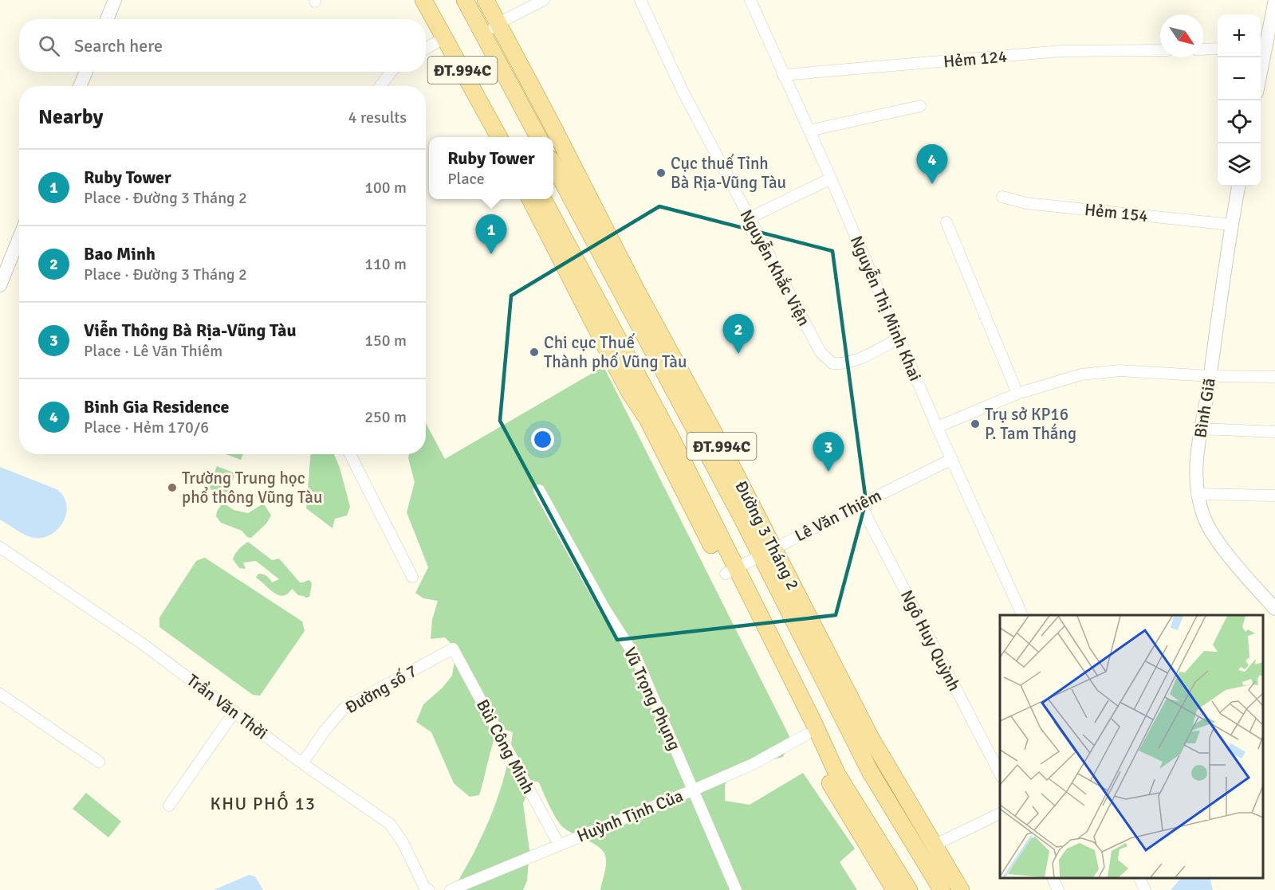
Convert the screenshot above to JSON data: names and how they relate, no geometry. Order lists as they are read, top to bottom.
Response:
{
  "streets": {
    "main road": ["ĐT.994C", "Đường 3 Tháng 2"],
    "street": [
      "Hẻm 124",
      "Hẻm 154",
      "Nguyễn Khắc Viện",
      "Nguyễn Thị Minh Khai",
      "Bình Giã",
      "Lê Văn Thiêm",
      "Ngô Huy Quỳnh",
      "Đường số 7",
      "Vũ Trọng Phụng",
      "Trần Văn Thời",
      "Bùi Công Minh",
      "Huỳnh Tịnh Của"
    ]
  },
  "crossings": [
    ["Hẻm 124", "Nguyễn Thị Minh Khai"],
    ["ĐT.994C", "Lê Văn Thiêm"],
    ["ĐT.994C", "Huỳnh Tịnh Của"],
    ["Hẻm 154", "Bình Giã"],
    ["Nguyễn Khắc Viện", "Nguyễn Thị Minh Khai"],
    ["Nguyễn Thị Minh Khai", "Lê Văn Thiêm"],
    ["Lê Văn Thiêm", "Đường 3 Tháng 2"],
    ["Lê Văn Thiêm", "Ngô Huy Quỳnh"],
    ["Đường số 7", "Trần Văn Thời"],
    ["Đường số 7", "Bùi Công Minh"],
    ["Vũ Trọng Phụng", "Huỳnh Tịnh Của"],
    ["Bùi Công Minh", "Huỳnh Tịnh Của"]
  ],
  "districts": ["KHU PHỐ 13"],
  "places": [
    "Cục thuế Tỉnh Bà Rịa-Vũng Tàu",
    "Chi cục Thuế Thành phố Vũng Tàu",
    "Trụ sở KP16 P. Tam Thắng",
    "Trường Trung học phổ thông Vũng Tàu"
  ],
  "north": "bottom right",
  "page": {
    "map_buttons": ["+", "−"],
    "search": "Search here",
    "heading": ["Nearby", "4 results"],
    "popup": ["Ruby Tower", "Place"],
    "pins": [
      "4",
      "1",
      "2",
      "3"
    ],
    "list": [
      {
        "mark": "1",
        "name": "Ruby Tower",
        "note": "Place · Đường 3 Tháng 2",
        "value": "100 m"
      },
      {
        "mark": "2",
        "name": "Bao Minh",
        "note": "Place · Đường 3 Tháng 2",
        "value": "110 m"
      },
      {
        "mark": "3",
        "name": "Viễn Thông Bà Rịa-Vũng Tàu",
        "note": "Place · Lê Văn Thiêm",
        "value": "150 m"
      },
      {
        "mark": "4",
        "name": "Binh Gia Residence",
        "note": "Place · Hẻm 170/6",
        "value": "250 m"
      }
    ]
  }
}
